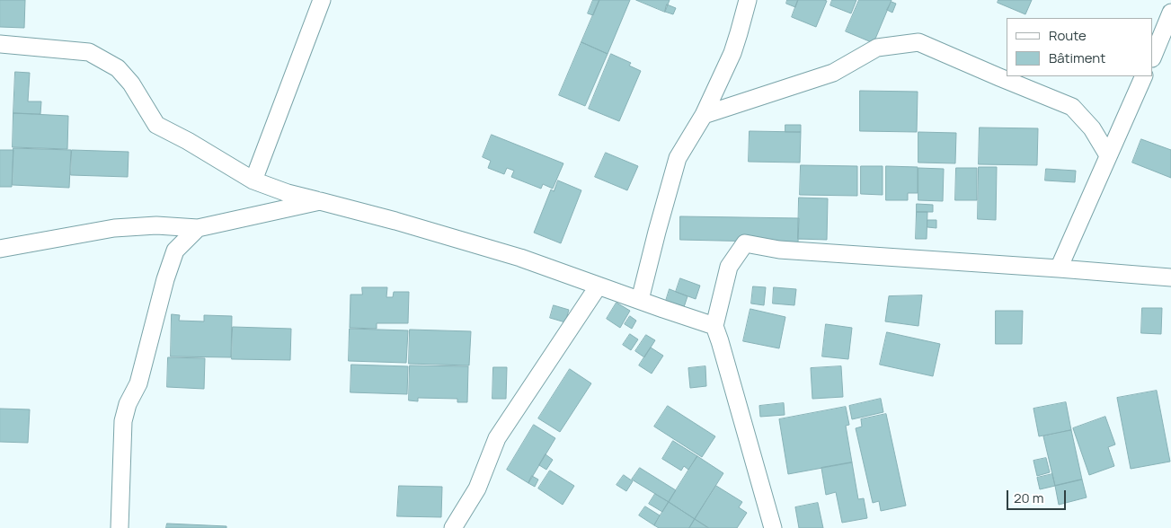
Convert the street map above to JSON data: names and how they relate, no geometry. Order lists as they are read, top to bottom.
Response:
{
  "legend": ["Route", "Bâtiment"],
  "scale_bar": "20 m"
}
